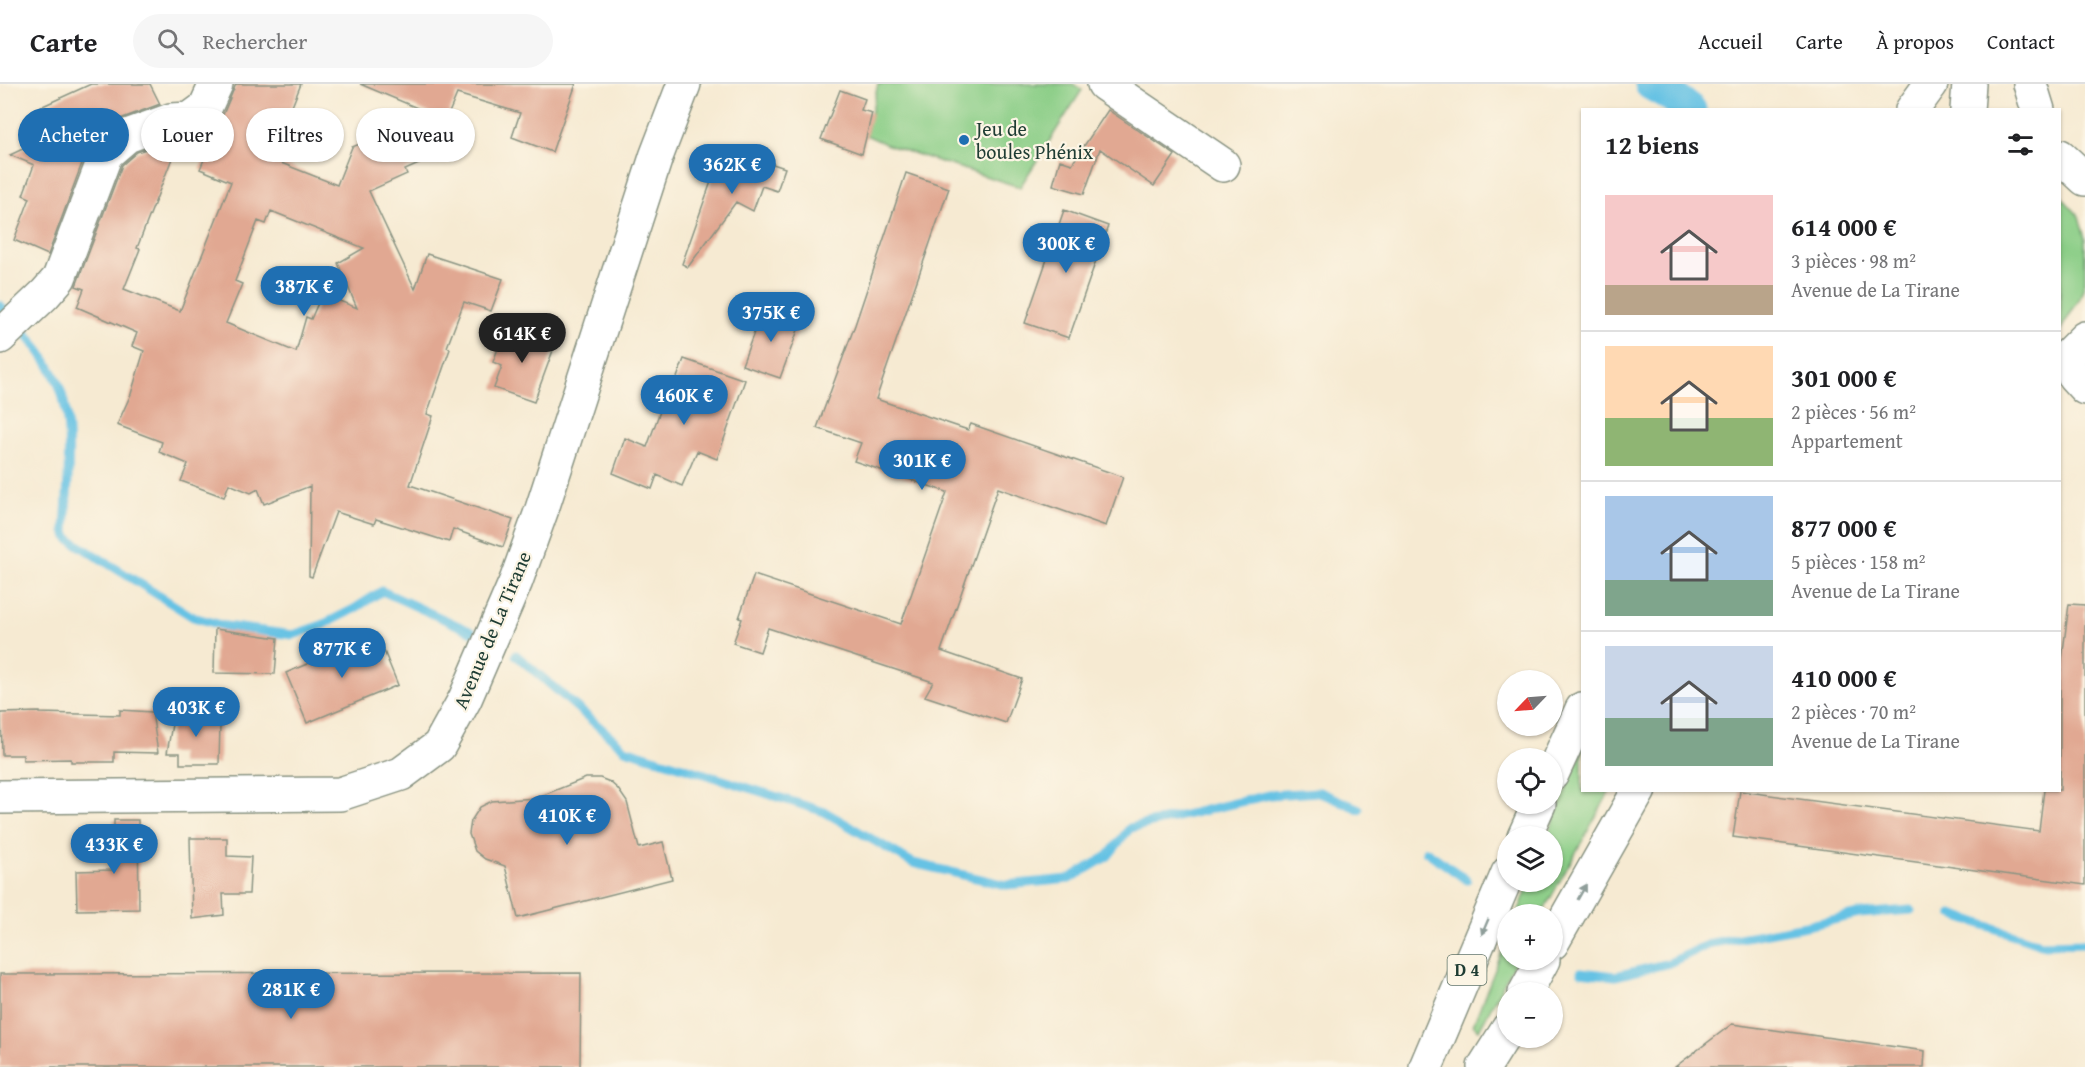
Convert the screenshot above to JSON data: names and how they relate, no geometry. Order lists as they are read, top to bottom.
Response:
{
  "streets": {
    "street": ["Avenue de La Tirane", "D 4"]
  },
  "places": ["Jeu de boules Phénix"],
  "north": "bottom left",
  "page": {
    "header": "Carte",
    "search": "Rechercher",
    "nav": [
      "Accueil",
      "Carte",
      "À propos",
      "Contact"
    ],
    "chip": [
      "Acheter",
      "Louer",
      "Filtres",
      "Nouveau"
    ],
    "heading": "12 biens",
    "price": [
      "362K €",
      "300K €",
      "387K €",
      "375K €",
      "614K €",
      "460K €",
      "301K €",
      "877K €",
      "403K €",
      "410K €",
      "433K €",
      "281K €"
    ],
    "list": [
      {
        "name": "614 000 €",
        "note": "3 pièces · 98 m² · Avenue de La Tirane"
      },
      {
        "name": "301 000 €",
        "note": "2 pièces · 56 m² · Appartement"
      },
      {
        "name": "877 000 €",
        "note": "5 pièces · 158 m² · Avenue de La Tirane"
      },
      {
        "name": "410 000 €",
        "note": "2 pièces · 70 m² · Avenue de La Tirane"
      }
    ],
    "map_buttons": ["+", "−"]
  }
}
